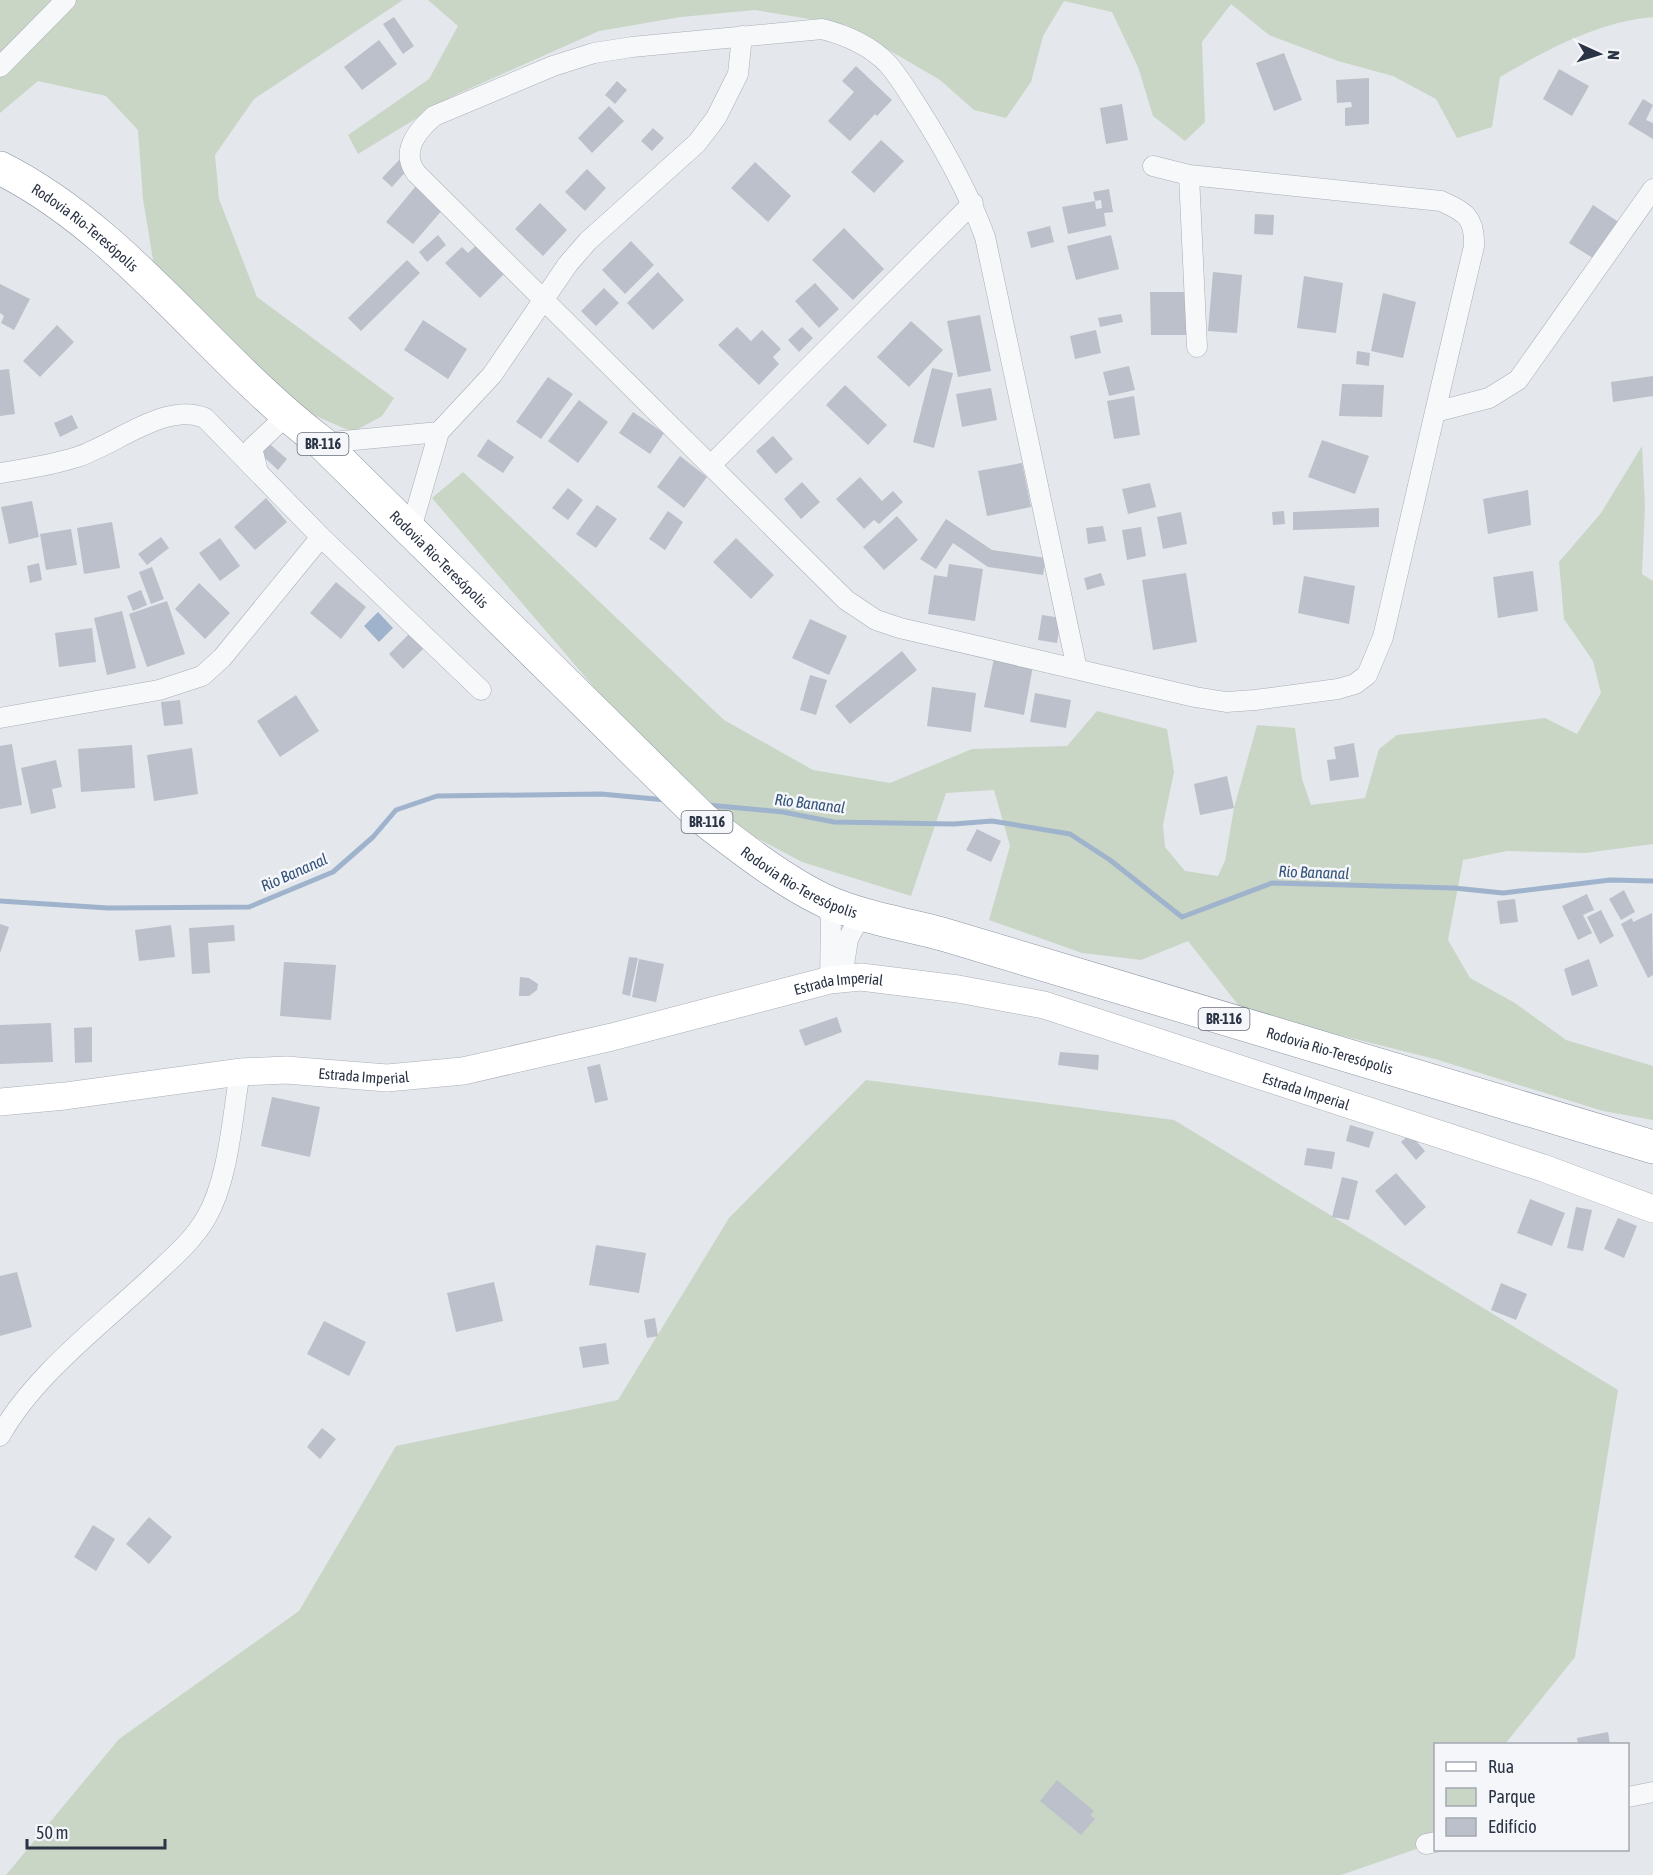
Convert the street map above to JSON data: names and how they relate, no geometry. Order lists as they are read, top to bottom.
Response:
{
  "streets": {
    "highway": ["Rodovia Rio-Teresópolis", "BR-116"],
    "street": ["Estrada Imperial"]
  },
  "water": ["Rio Bananal"],
  "legend": ["Rua", "Parque", "Edifício"],
  "scale_bar": "50 m",
  "north": "right"
}
